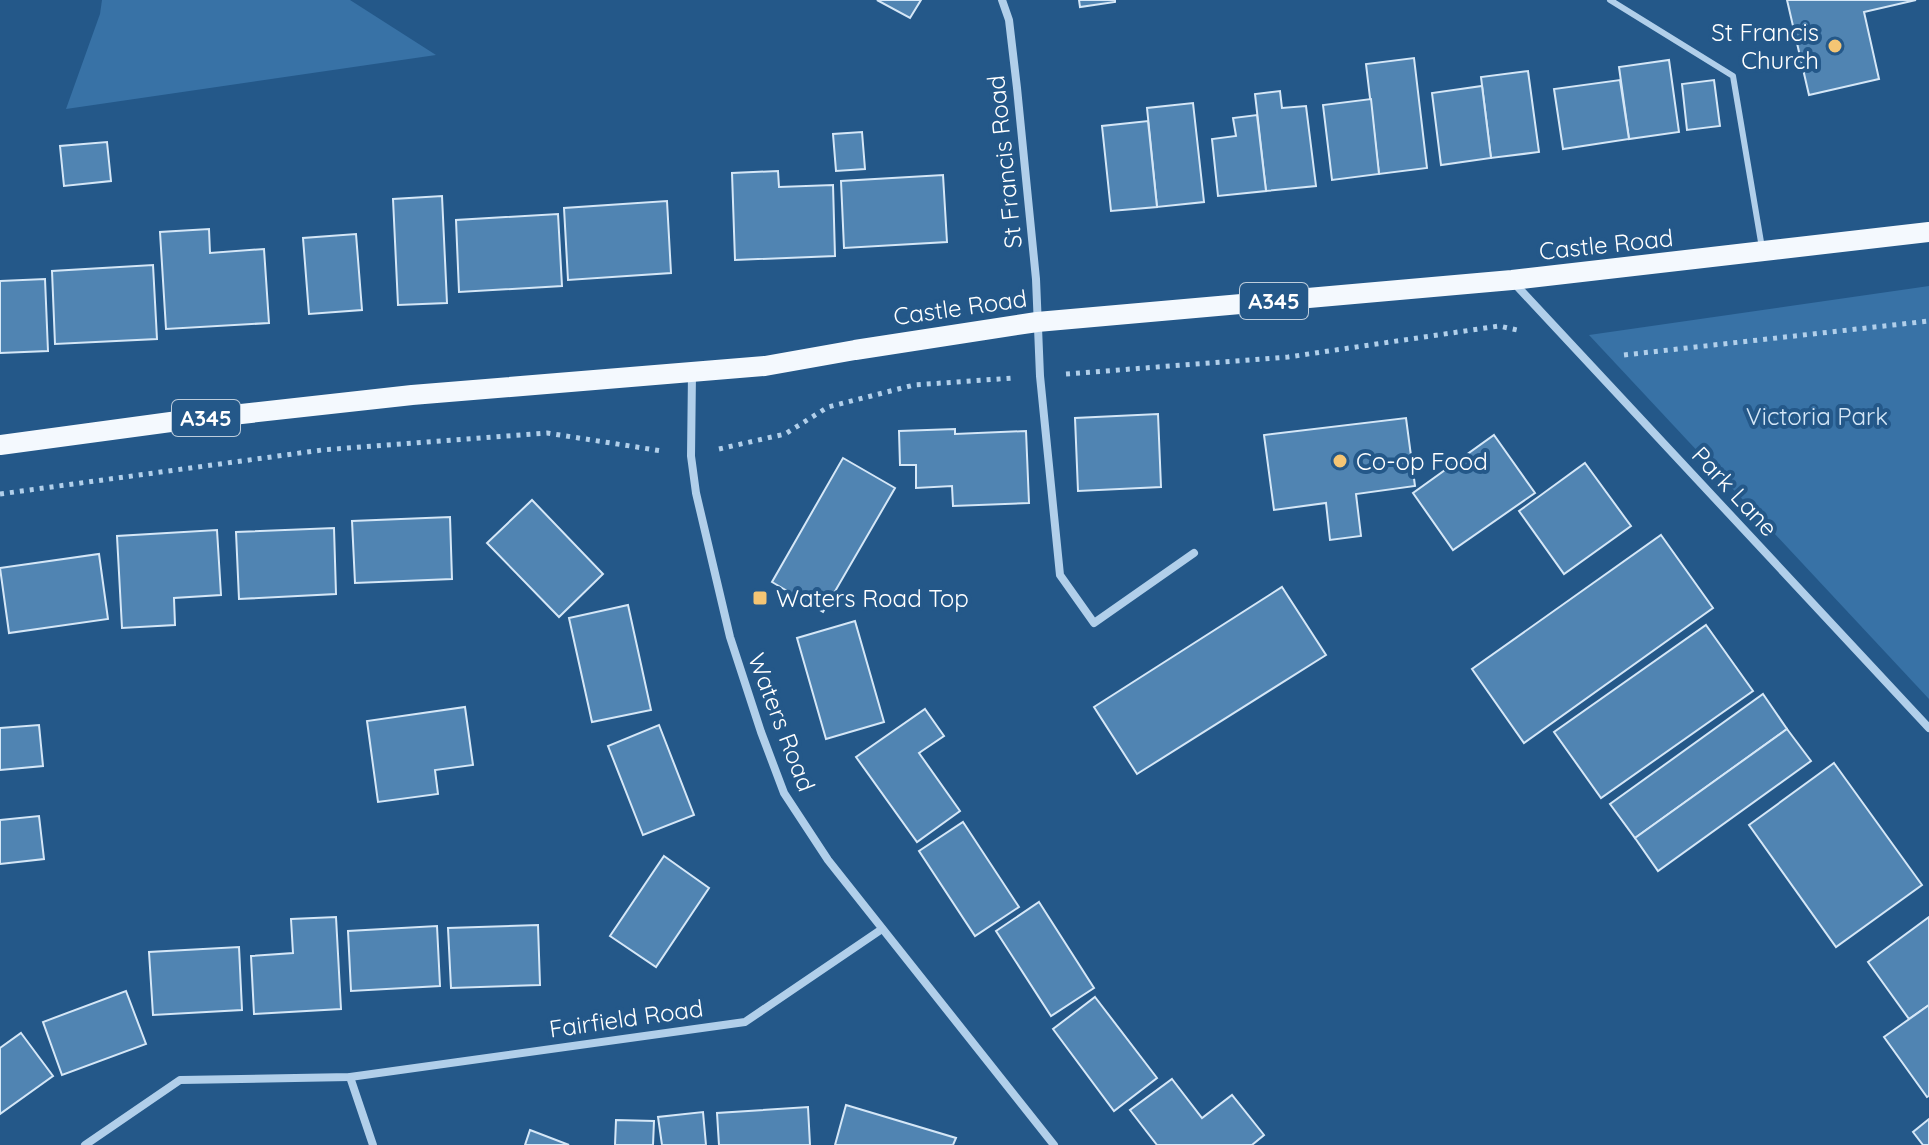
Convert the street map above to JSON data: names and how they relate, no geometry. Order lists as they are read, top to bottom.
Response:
{
  "streets": {
    "main road": ["Castle Road", "A345"],
    "street": [
      "St Francis Road",
      "Park Lane",
      "Waters Road",
      "Fairfield Road"
    ]
  },
  "crossings": [
    ["St Francis Road", "Castle Road"],
    ["Castle Road", "Park Lane"],
    ["Castle Road", "Waters Road"],
    ["Waters Road", "Fairfield Road"]
  ],
  "parks": ["Victoria Park"],
  "places": {
    "other": ["St Francis Church", "Co-op Food"],
    "transit": ["Waters Road Top"]
  }
}
